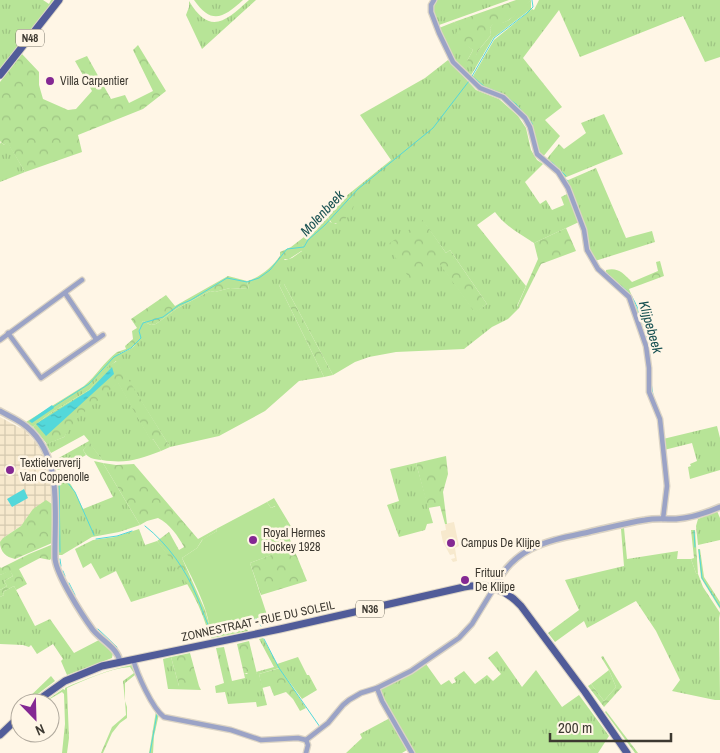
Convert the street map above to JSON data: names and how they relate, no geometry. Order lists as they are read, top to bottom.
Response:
{
  "streets": {
    "main road": ["N48", "N36", "ZONNESTRAAT - RUE DU SOLEIL"]
  },
  "crossings": [
    ["N36", "ZONNESTRAAT - RUE DU SOLEIL"]
  ],
  "water": ["Molenbeek", "Klijpebeek"],
  "places": [
    "Villa Carpentier",
    "Textielververij Van Coppenolle",
    "Royal Hermes Hockey 1928",
    "Campus De Klijpe",
    "Frituur De Klijpe"
  ],
  "scale_bar": "200 m",
  "north": "bottom right"
}
